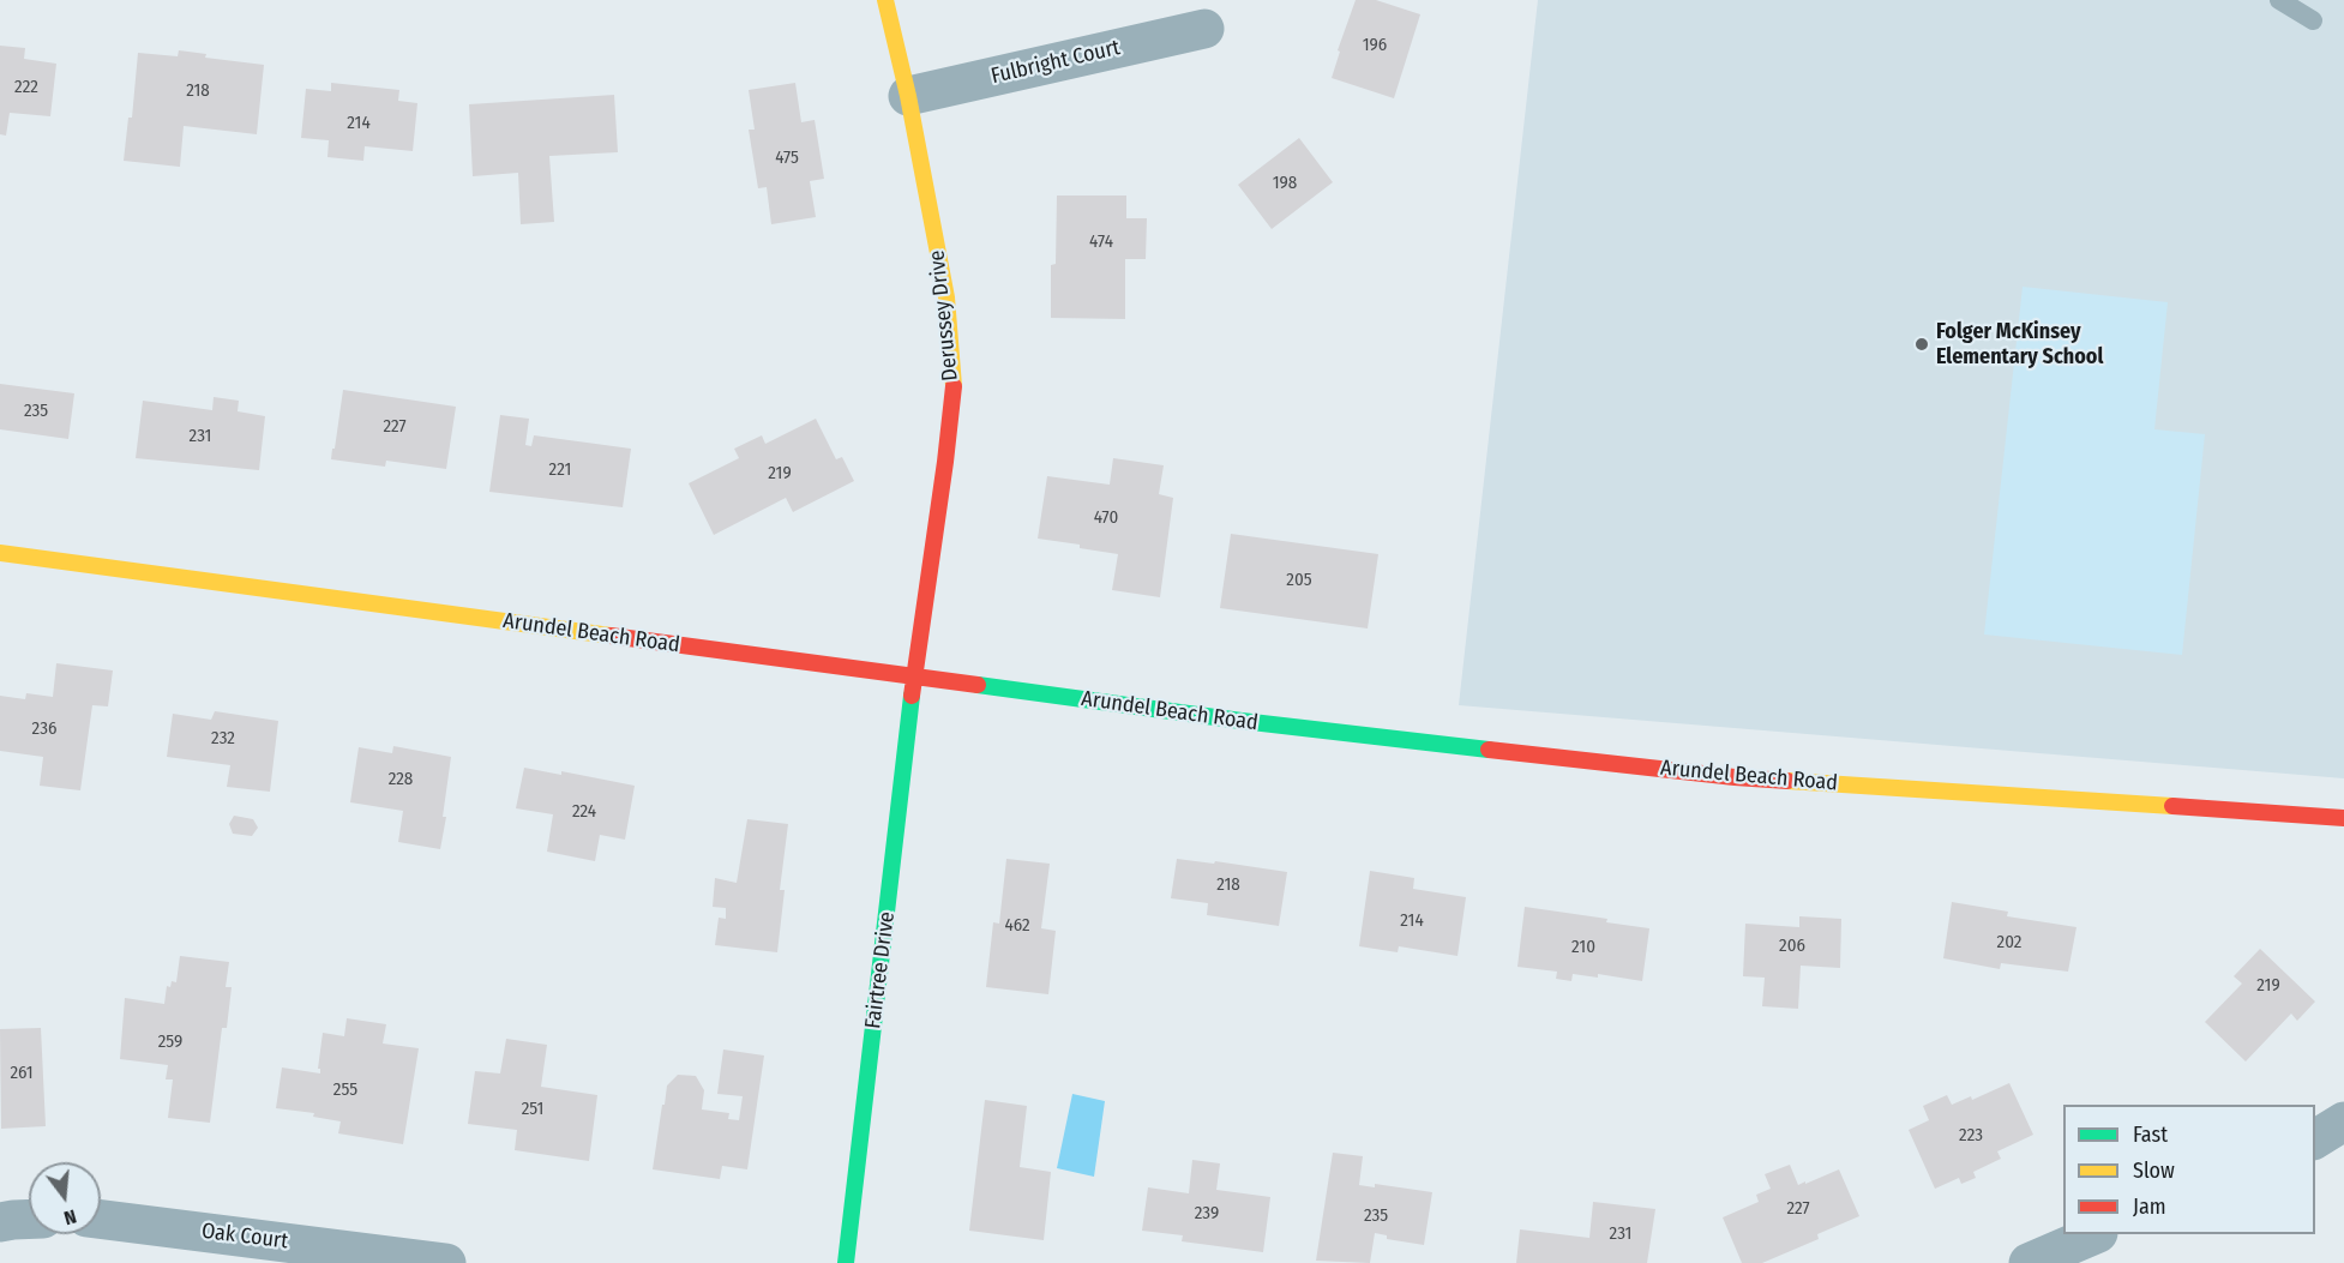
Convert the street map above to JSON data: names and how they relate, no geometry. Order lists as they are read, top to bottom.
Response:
{
  "streets": {
    "street": [
      "Fulbright Court",
      "Derussey Drive",
      "Arundel Beach Road",
      "Fairtree Drive",
      "Oak Court"
    ]
  },
  "crossings": [
    ["Fulbright Court", "Derussey Drive"],
    ["Derussey Drive", "Arundel Beach Road"],
    ["Derussey Drive", "Fairtree Drive"],
    ["Arundel Beach Road", "Fairtree Drive"]
  ],
  "places": ["Folger McKinsey Elementary School"],
  "house_numbers": [
    "196",
    "222",
    "218",
    "214",
    "475",
    "198",
    "474",
    "235",
    "227",
    "231",
    "221",
    "219",
    "470",
    "205",
    "236",
    "232",
    "228",
    "224",
    "218",
    "214",
    "462",
    "202",
    "206",
    "210",
    "219",
    "259",
    "261",
    "255",
    "251",
    "223",
    "227",
    "239",
    "235",
    "231"
  ],
  "legend": ["Fast", "Slow", "Jam"],
  "north": "bottom"
}
